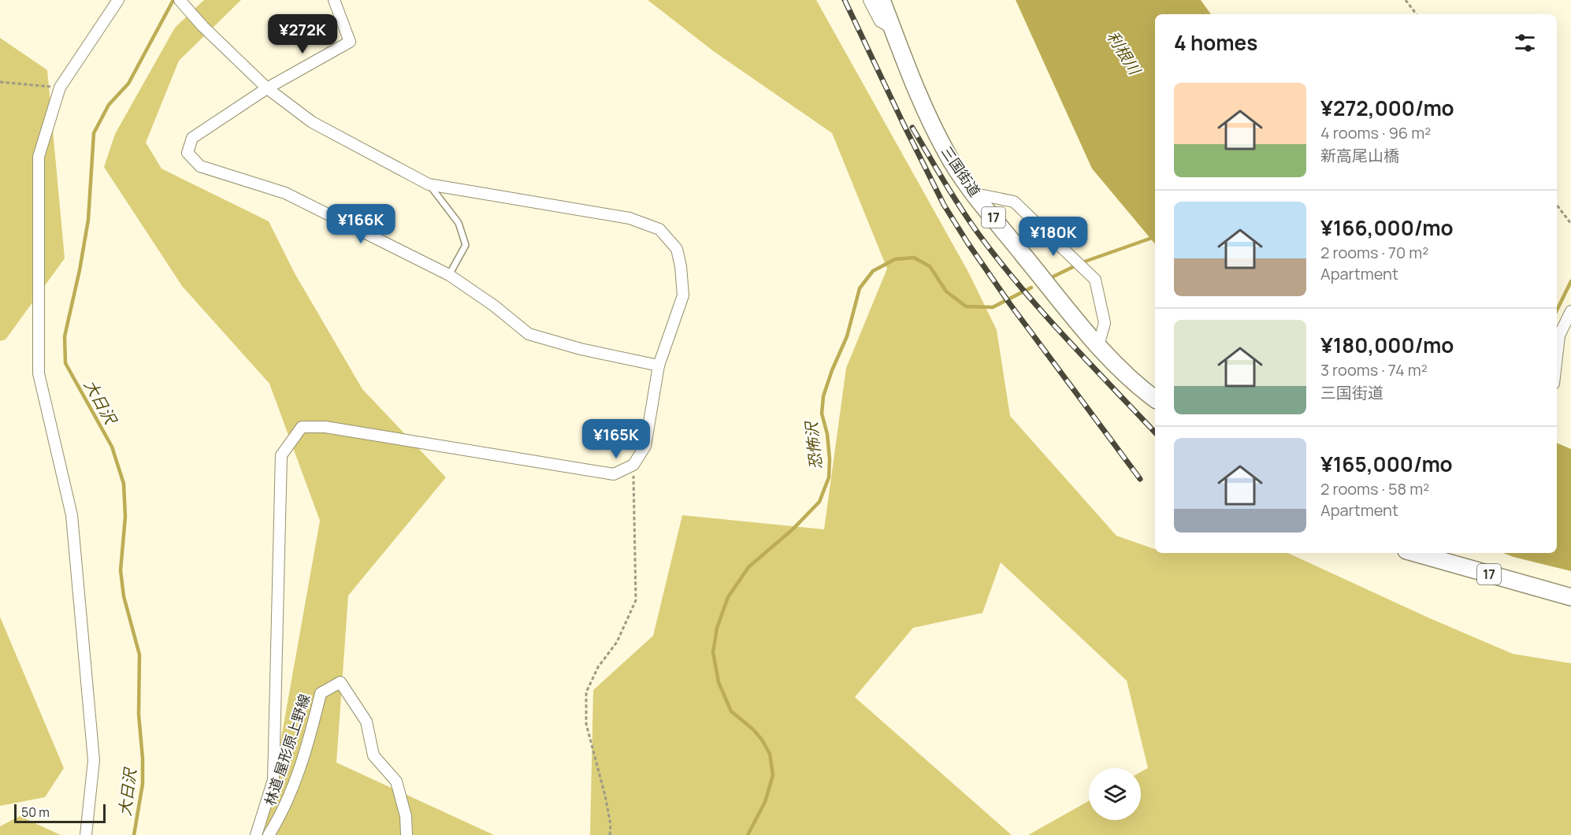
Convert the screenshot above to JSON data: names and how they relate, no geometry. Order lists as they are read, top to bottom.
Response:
{
  "streets": {
    "highway": ["三国街道", "17"],
    "street": ["林道 屋形原上野線"]
  },
  "water": ["利根川", "大日沢", "恐怖沢"],
  "scale_bar": "50 m",
  "page": {
    "price": [
      "¥272K",
      "¥166K",
      "¥180K",
      "¥165K"
    ],
    "heading": "4 homes",
    "list": [
      {
        "name": "¥272,000/mo",
        "note": "4 rooms · 96 m² · 新高尾山橋"
      },
      {
        "name": "¥166,000/mo",
        "note": "2 rooms · 70 m² · Apartment"
      },
      {
        "name": "¥180,000/mo",
        "note": "3 rooms · 74 m² · 三国街道"
      },
      {
        "name": "¥165,000/mo",
        "note": "2 rooms · 58 m² · Apartment"
      }
    ],
    "scale": "50 m"
  }
}
